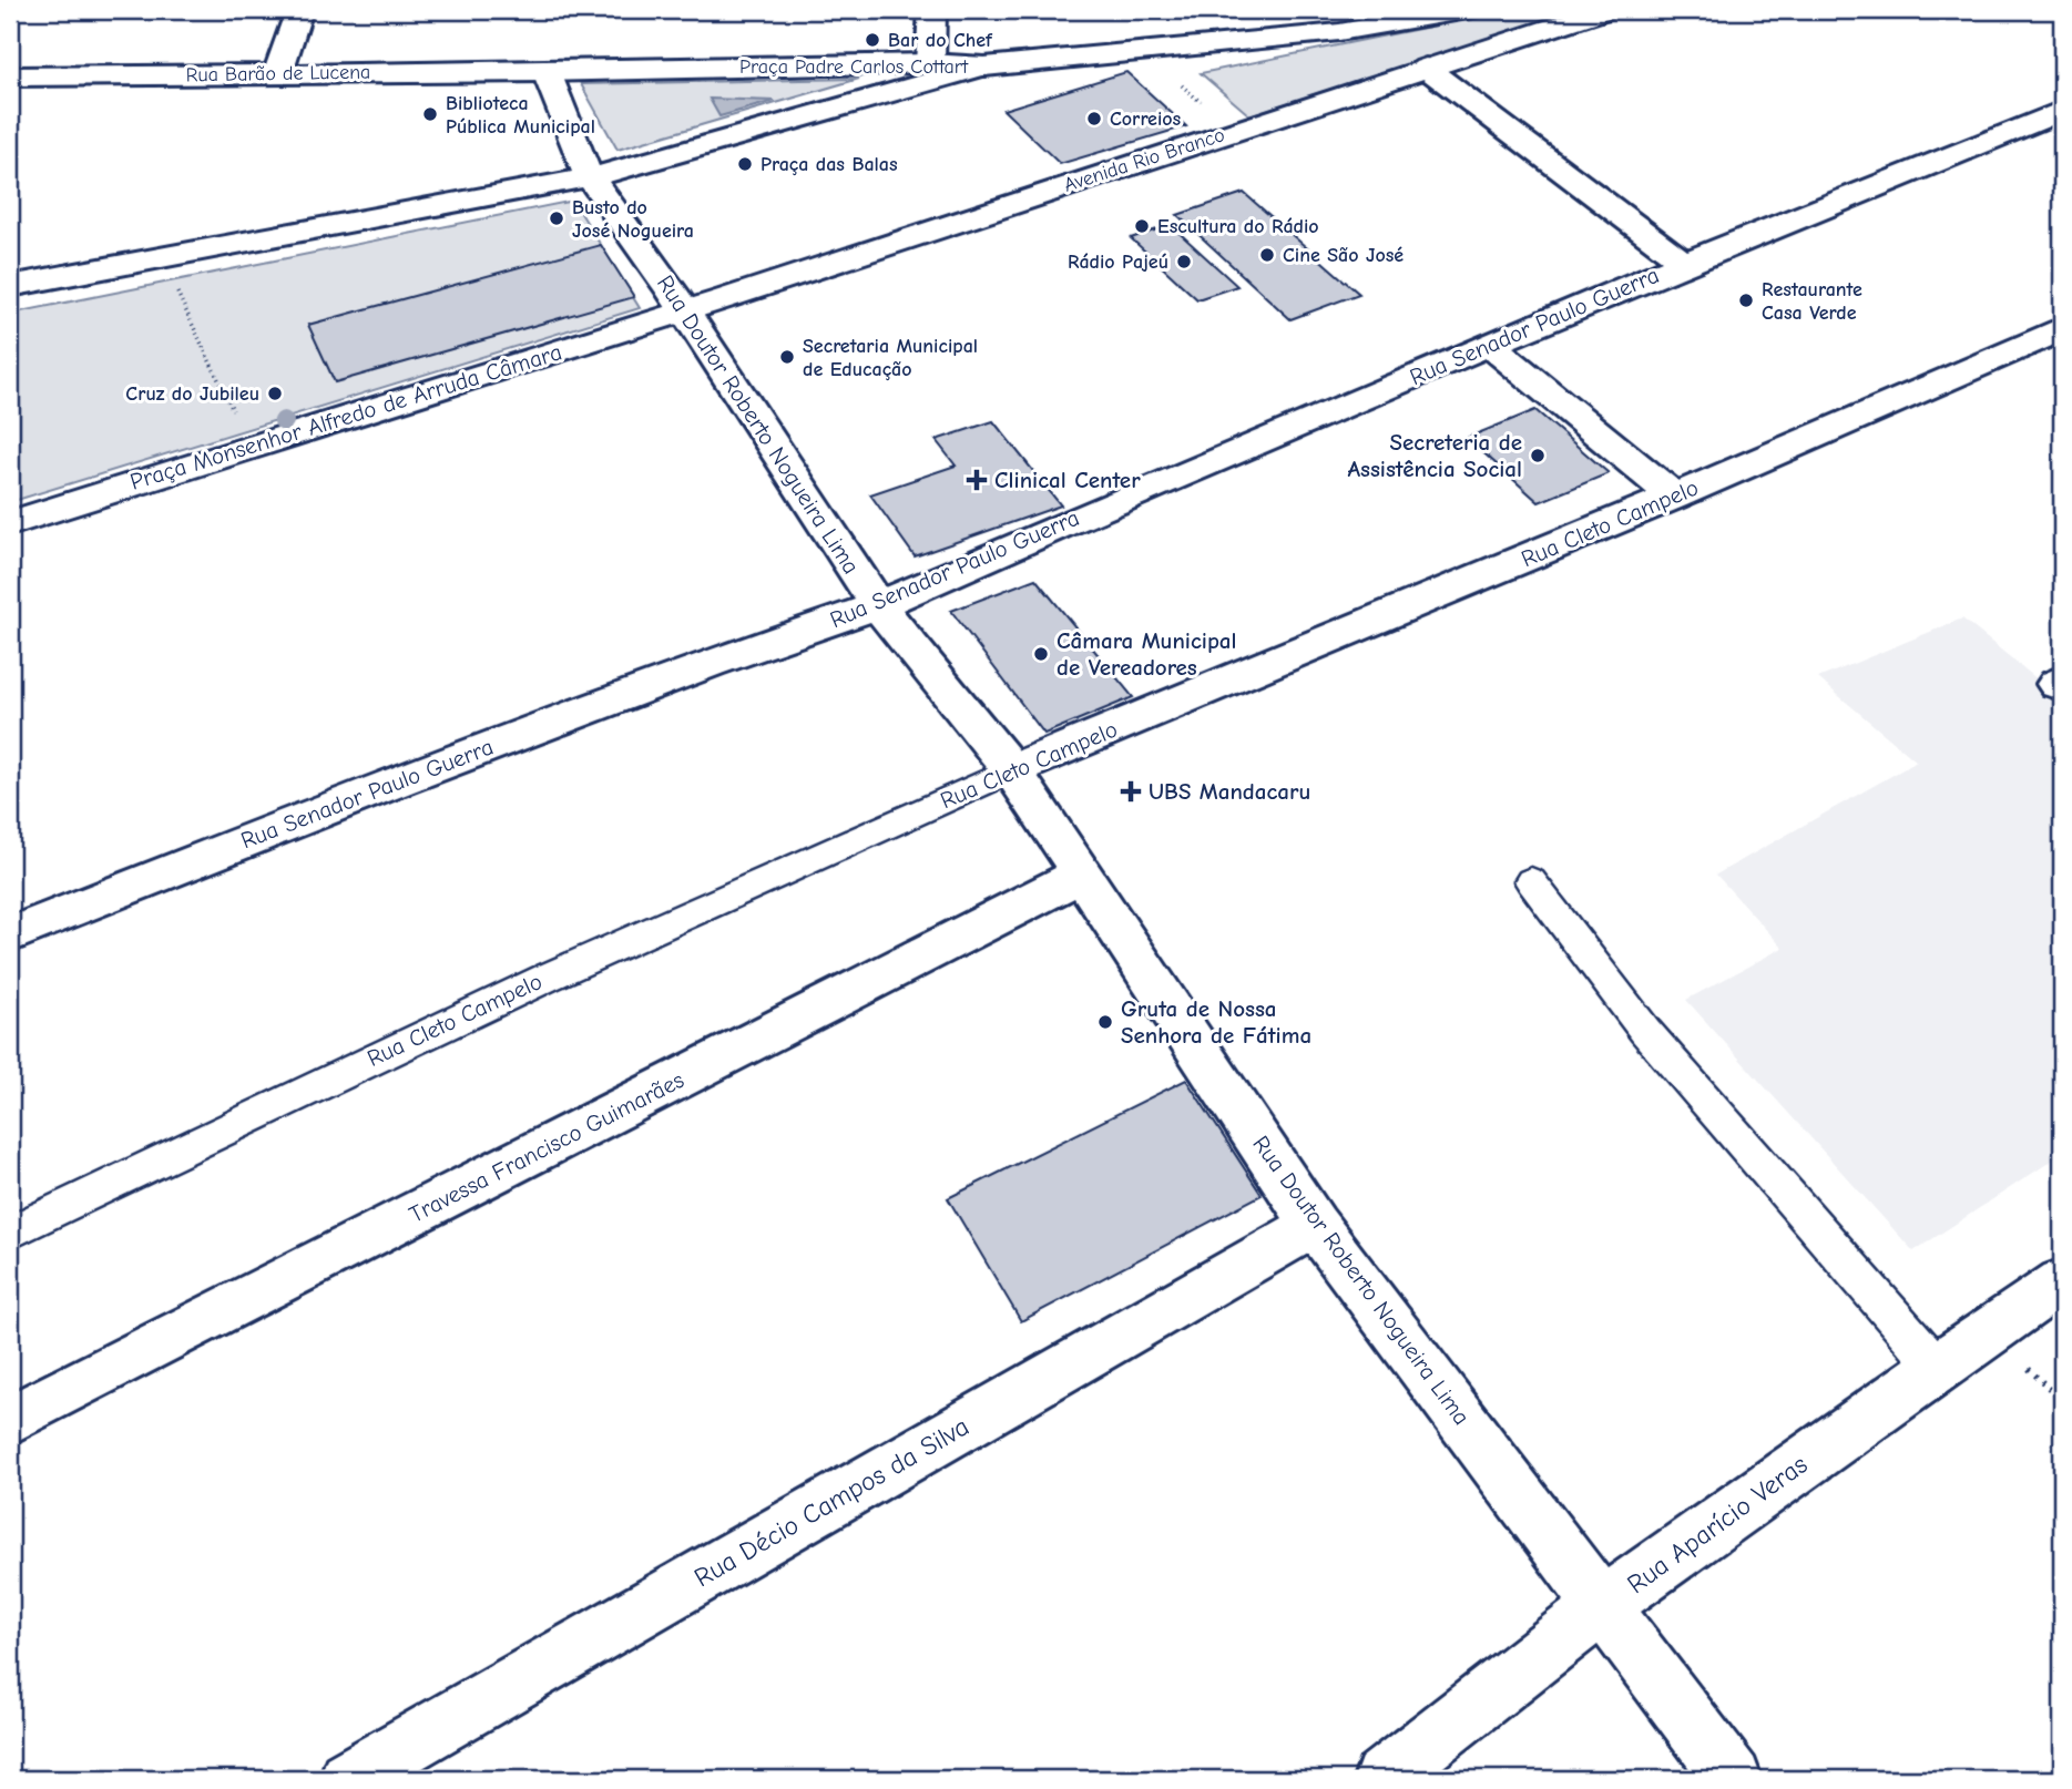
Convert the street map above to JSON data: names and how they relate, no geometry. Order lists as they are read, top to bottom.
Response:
{
  "streets": {
    "street": [
      "Praça Padre Carlos Cottart",
      "Rua Barão de Lucena",
      "Avenida Rio Branco",
      "Rua Senador Paulo Guerra",
      "Praça Monsenhor Alfredo de Arruda Câmara",
      "Rua Doutor Roberto Nogueira Lima",
      "Rua Cleto Campelo",
      "Travessa Francisco Guimarães",
      "Rua Décio Campos da Silva",
      "Rua Aparício Veras"
    ]
  },
  "crossings": [
    ["Praça Padre Carlos Cottart", "Rua Barão de Lucena"],
    ["Praça Padre Carlos Cottart", "Rua Doutor Roberto Nogueira Lima"],
    ["Rua Barão de Lucena", "Rua Doutor Roberto Nogueira Lima"],
    ["Avenida Rio Branco", "Praça Monsenhor Alfredo de Arruda Câmara"],
    ["Avenida Rio Branco", "Rua Doutor Roberto Nogueira Lima"],
    ["Rua Senador Paulo Guerra", "Rua Doutor Roberto Nogueira Lima"],
    ["Praça Monsenhor Alfredo de Arruda Câmara", "Rua Doutor Roberto Nogueira Lima"],
    ["Rua Doutor Roberto Nogueira Lima", "Rua Cleto Campelo"],
    ["Rua Doutor Roberto Nogueira Lima", "Travessa Francisco Guimarães"],
    ["Rua Doutor Roberto Nogueira Lima", "Rua Décio Campos da Silva"],
    ["Rua Doutor Roberto Nogueira Lima", "Rua Aparício Veras"]
  ],
  "places": {
    "other": [
      "Bar do Chef",
      "Biblioteca Pública Municipal",
      "Correios",
      "Praça das Balas",
      "Busto do José Nogueira",
      "Escultura do Rádio",
      "Cine São José",
      "Rádio Pajeú",
      "Restaurante Casa Verde",
      "Secretaria Municipal de Educação",
      "Cruz do Jubileu",
      "Secreteria de Assistência Social",
      "Câmara Municipal de Vereadores",
      "Gruta de Nossa Senhora de Fátima"
    ],
    "health": ["Clinical Center", "UBS Mandacaru"]
  }
}
